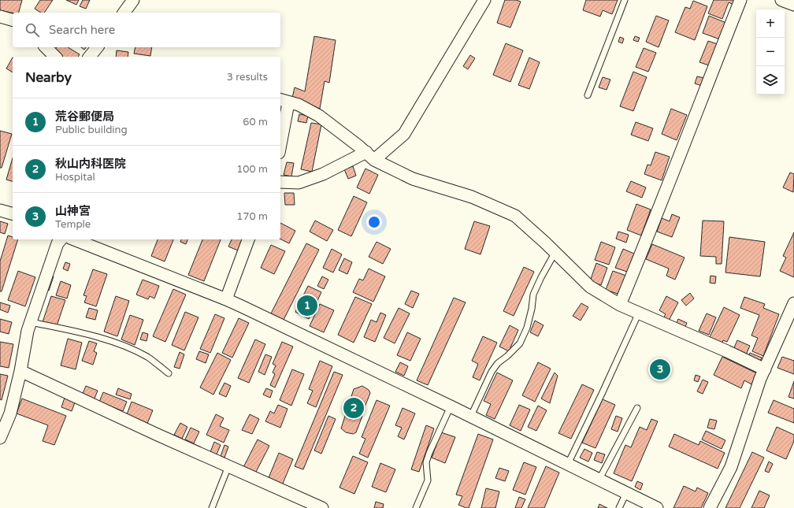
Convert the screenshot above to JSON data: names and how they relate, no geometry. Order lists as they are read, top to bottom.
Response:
{
  "page": {
    "map_buttons": ["+", "−"],
    "search": "Search here",
    "heading": ["Nearby", "3 results"],
    "list": [
      {
        "mark": "1",
        "name": "荒谷郵便局",
        "note": "Public building",
        "value": "60 m"
      },
      {
        "mark": "2",
        "name": "秋山内科医院",
        "note": "Hospital",
        "value": "100 m"
      },
      {
        "mark": "3",
        "name": "山神宮",
        "note": "Temple",
        "value": "170 m"
      }
    ],
    "pins": ["1", "3", "2"]
  }
}
